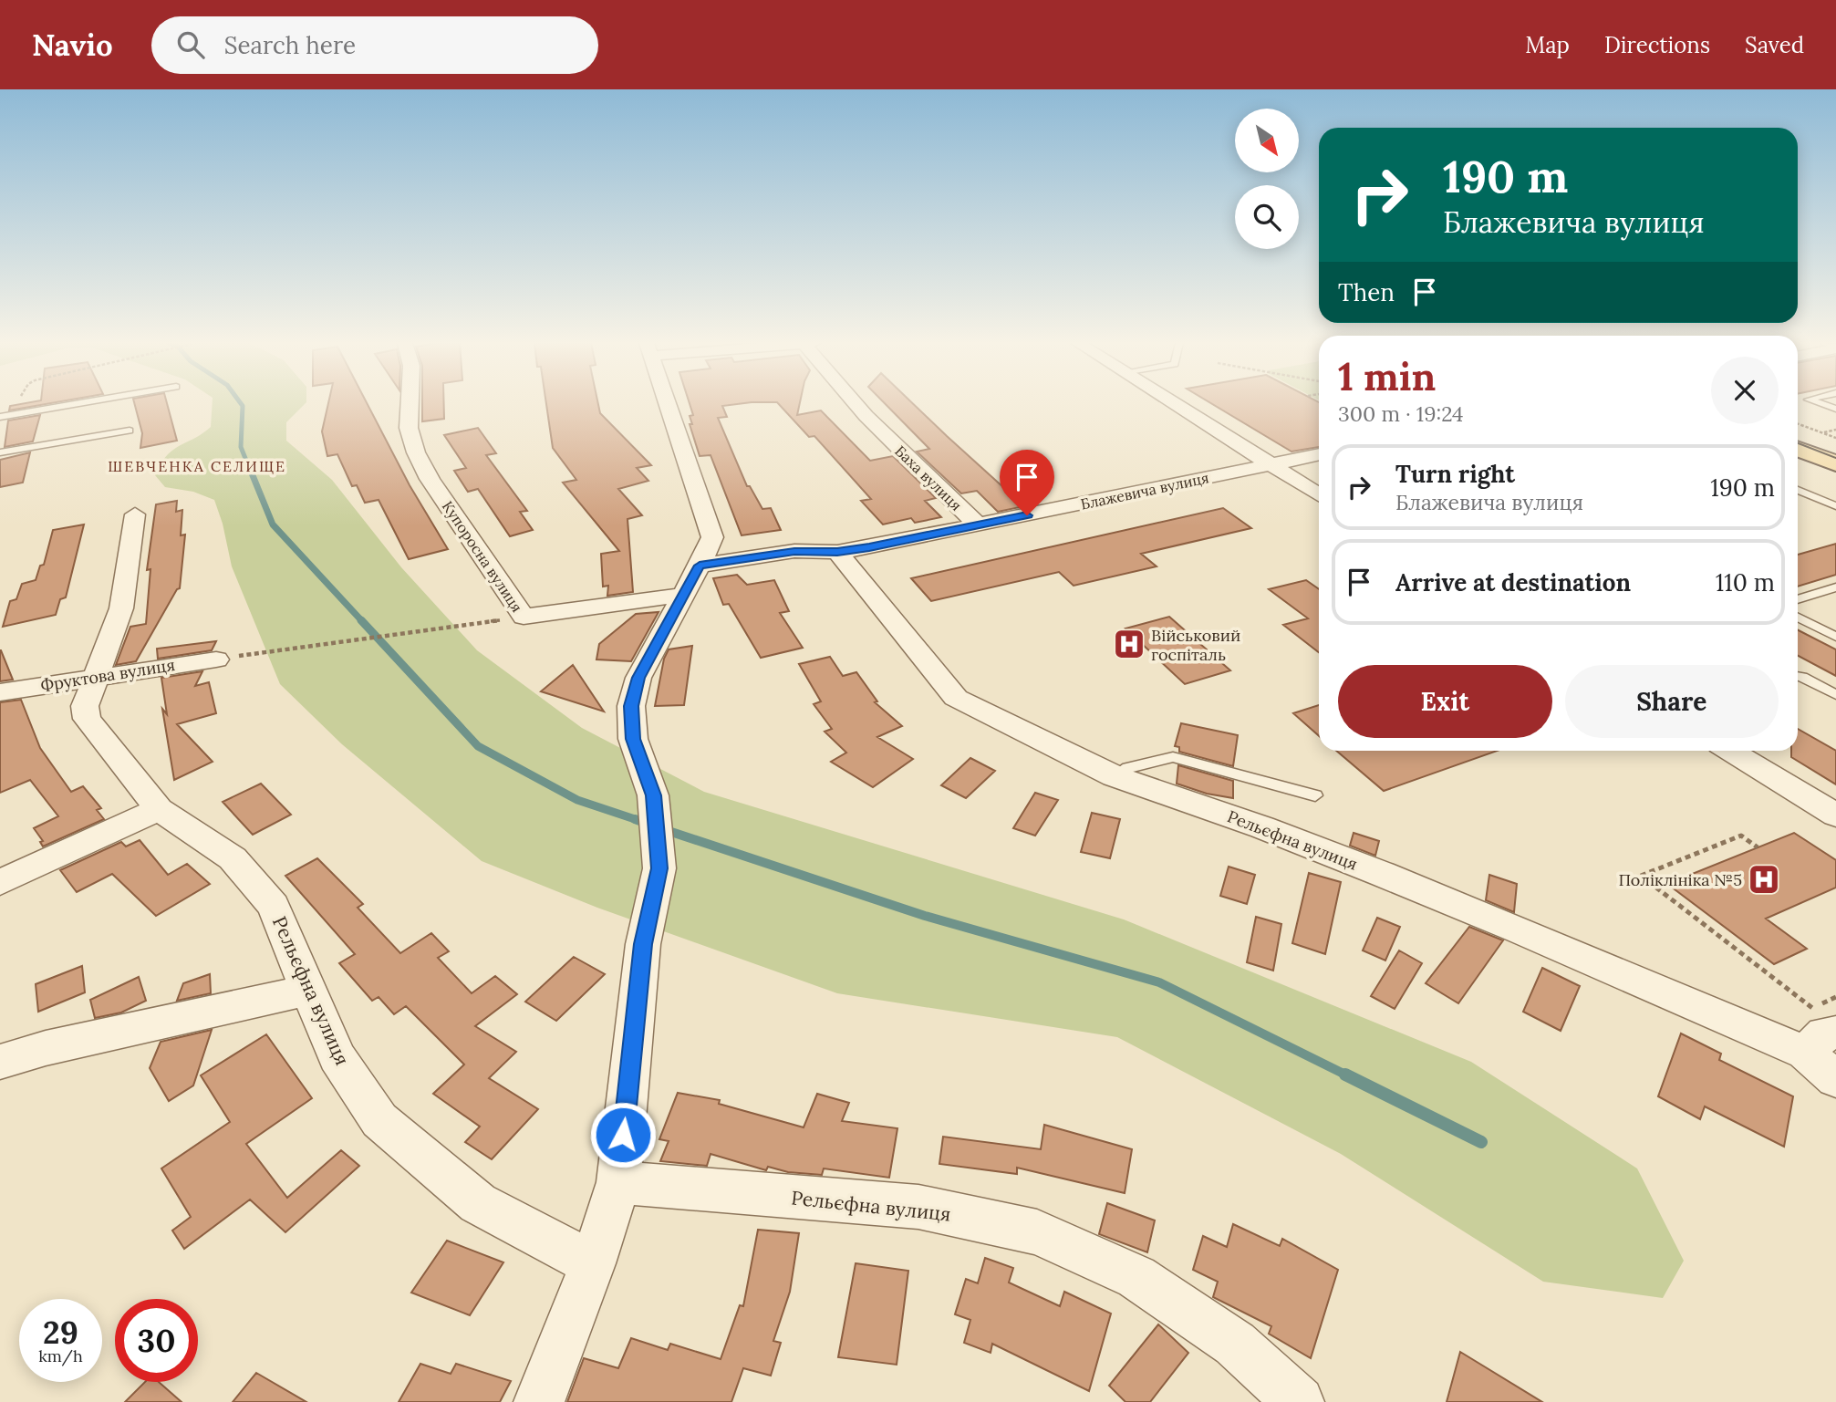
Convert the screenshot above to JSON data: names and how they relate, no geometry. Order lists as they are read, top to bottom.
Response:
{
  "streets": {
    "street": [
      "Баха вулиця",
      "Блажевича вулиця",
      "Купоросна вулиця",
      "Фруктова вулиця",
      "Рельєфна вулиця"
    ]
  },
  "crossings": [
    ["Баха вулиця", "Блажевича вулиця"],
    ["Блажевича вулиця", "Рельєфна вулиця"],
    ["Фруктова вулиця", "Рельєфна вулиця"]
  ],
  "districts": ["ШЕВЧЕНКА СЕЛИЩЕ"],
  "places": {
    "hospital": ["Військовий госпіталь", "Поліклініка №5"]
  },
  "north": "bottom right",
  "page": {
    "header": "Navio",
    "search": "Search here",
    "nav": ["Map", "Directions", "Saved"],
    "turn": ["190 m", "Блажевича вулиця"],
    "then": "Then",
    "heading": ["1 min", "300 m · 19:24"],
    "list": [
      {
        "name": "Turn right",
        "note": "Блажевича вулиця",
        "value": "190 m"
      },
      {
        "name": "Arrive at destination",
        "value": "110 m"
      }
    ],
    "buttons": ["Exit", "Share"],
    "speed": "29 km/h",
    "limit": "30"
  }
}
